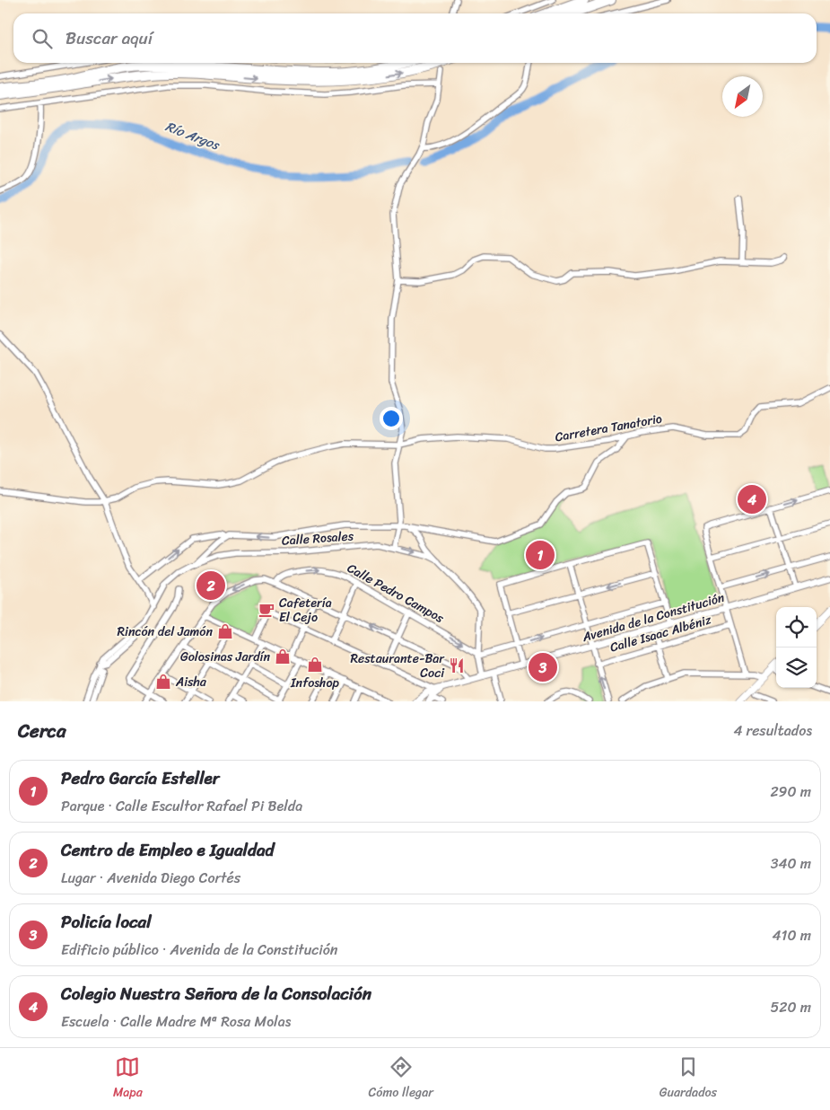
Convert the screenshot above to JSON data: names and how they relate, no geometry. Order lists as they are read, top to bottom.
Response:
{
  "streets": {
    "street": [
      "Carretera Tanatorio",
      "Calle Rosales",
      "Calle Pedro Campos",
      "Avenida de la Constitución",
      "Calle Isaac Albéniz"
    ]
  },
  "water": ["Río Argos"],
  "places": {
    "cafe": ["Cafetería El Cejo"],
    "shop": [
      "Rincón del Jamón",
      "Golosinas Jardín",
      "Infoshop",
      "Aisha"
    ],
    "restaurant": ["Restaurante-Bar Coci"]
  },
  "north": "bottom left",
  "page": {
    "search": "Buscar aquí",
    "pins": [
      "4",
      "1",
      "2",
      "3"
    ],
    "heading": ["Cerca", "4 resultados"],
    "list": [
      {
        "mark": "1",
        "name": "Pedro García Esteller",
        "note": "Parque · Calle Escultor Rafael Pi Belda",
        "value": "290 m"
      },
      {
        "mark": "2",
        "name": "Centro de Empleo e Igualdad",
        "note": "Lugar · Avenida Diego Cortés",
        "value": "340 m"
      },
      {
        "mark": "3",
        "name": "Policía local",
        "note": "Edificio público · Avenida de la Constitución",
        "value": "410 m"
      },
      {
        "mark": "4",
        "name": "Colegio Nuestra Señora de la Consolación",
        "note": "Escuela · Calle Madre Mª Rosa Molas",
        "value": "520 m"
      }
    ],
    "nav": ["Mapa", "Cómo llegar", "Guardados"]
  }
}
